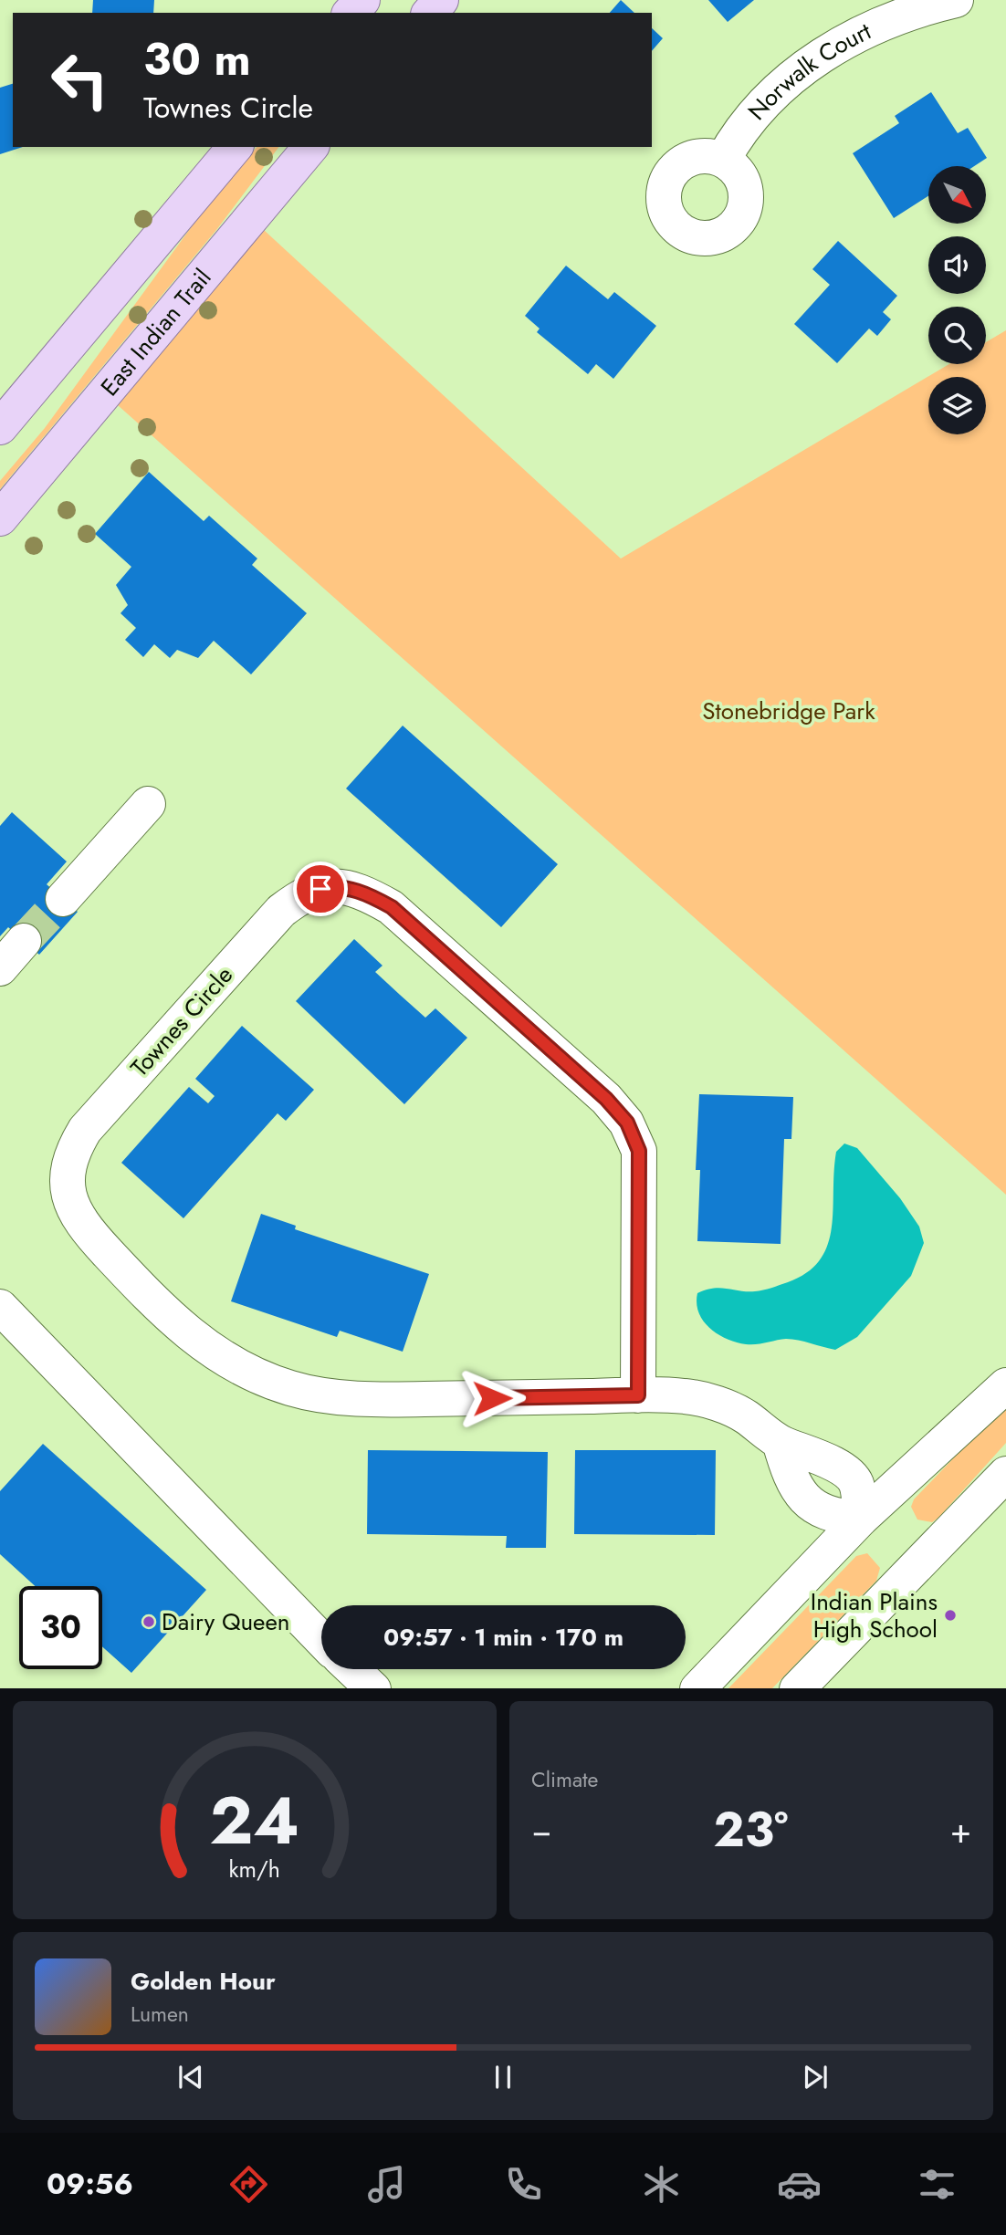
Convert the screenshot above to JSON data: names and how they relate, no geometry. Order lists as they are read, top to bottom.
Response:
{
  "streets": {
    "main road": ["East Indian Trail"],
    "street": ["Norwalk Court", "Townes Circle"]
  },
  "parks": ["Stonebridge Park"],
  "places": ["Indian Plains High School", "Dairy Queen"],
  "north": "bottom right",
  "page": {
    "turn": ["30 m", "Townes Circle"],
    "limit": "30",
    "trip": "09:57 · 1 min · 170 m",
    "tile": "Climate",
    "heat": ["−", "23°", "+"],
    "song": ["Golden Hour", "Lumen"],
    "tabs": "09:56",
    "gauge": ["24", "km/h"]
  }
}
